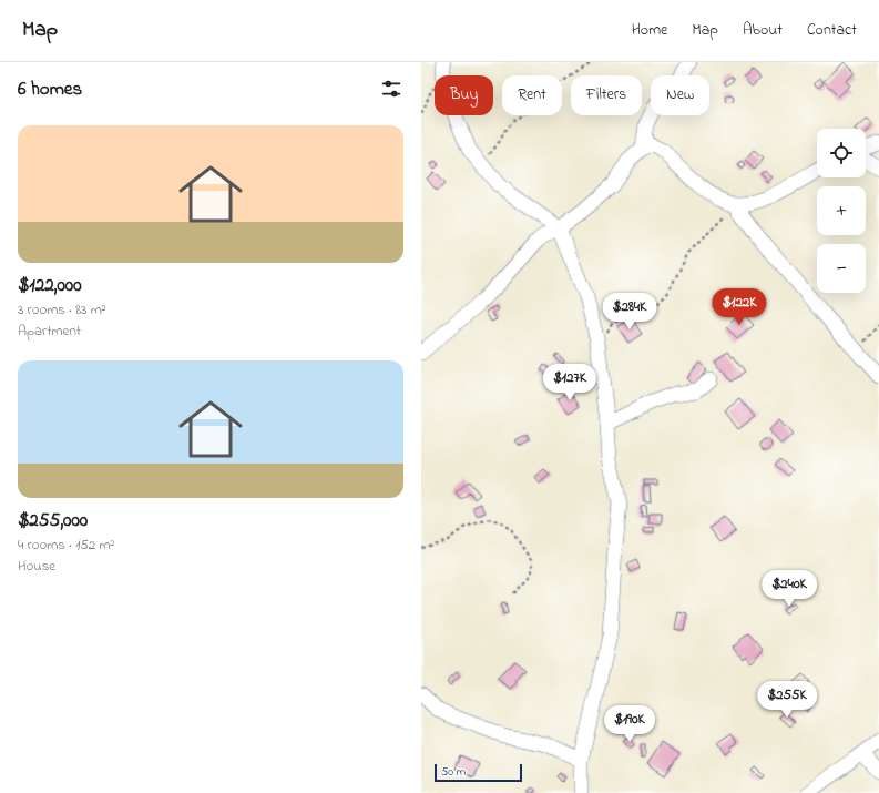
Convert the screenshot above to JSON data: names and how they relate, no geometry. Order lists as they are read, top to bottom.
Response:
{
  "scale_bar": "50 m",
  "page": {
    "header": "Map",
    "nav": [
      "Home",
      "Map",
      "About",
      "Contact"
    ],
    "heading": "6 homes",
    "chip": [
      "Buy",
      "Rent",
      "Filters",
      "New"
    ],
    "list": [
      {
        "name": "$122,000",
        "note": "3 rooms · 83 m² · Apartment"
      },
      {
        "name": "$255,000",
        "note": "4 rooms · 152 m² · House"
      }
    ],
    "map_buttons": ["+", "−"],
    "price": [
      "$122K",
      "$284K",
      "$127K",
      "$240K",
      "$255K",
      "$190K"
    ],
    "scale": "50 m"
  }
}
